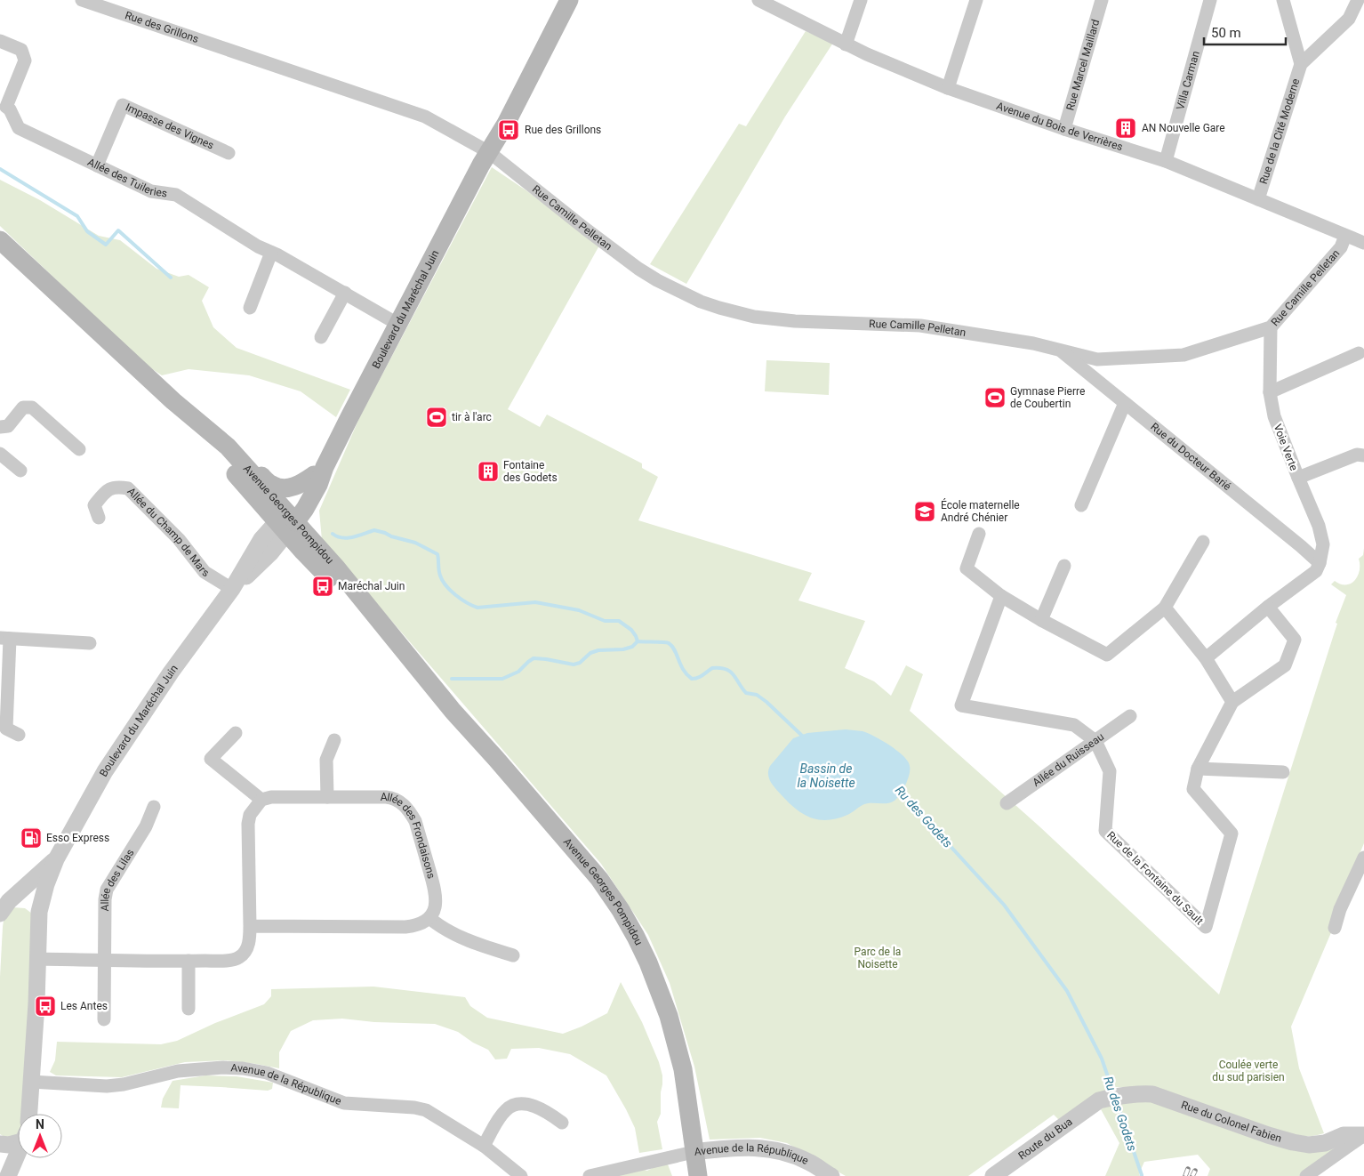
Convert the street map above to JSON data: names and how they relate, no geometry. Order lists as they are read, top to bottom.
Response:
{
  "streets": {
    "main road": ["Boulevard du Maréchal Juin", "Avenue Georges Pompidou"],
    "street": [
      "Rue des Grillons",
      "Rue Marcel Maillard",
      "Villa Carman",
      "Avenue du Bois de Verrières",
      "Impasse des Vignes",
      "Rue de la Cité Moderne",
      "Allée des Tuileries",
      "Rue Camille Pelletan",
      "Voie Verte",
      "Rue du Docteur Barié",
      "Allée du Champ de Mars",
      "Allée du Ruisseau",
      "Allée des Frondaisons",
      "Rue de la Fontaine du Sault",
      "Allée des Lilas",
      "Avenue de la République",
      "Rue du Colonel Fabien",
      "Route du Bua"
    ]
  },
  "crossings": [
    ["Rue des Grillons", "Rue Camille Pelletan"],
    ["Rue des Grillons", "Boulevard du Maréchal Juin"],
    ["Rue Marcel Maillard", "Avenue du Bois de Verrières"],
    ["Villa Carman", "Avenue du Bois de Verrières"],
    ["Avenue du Bois de Verrières", "Rue de la Cité Moderne"],
    ["Avenue du Bois de Verrières", "Rue Camille Pelletan"],
    ["Impasse des Vignes", "Allée des Tuileries"],
    ["Allée des Tuileries", "Boulevard du Maréchal Juin"],
    ["Rue Camille Pelletan", "Boulevard du Maréchal Juin"],
    ["Rue Camille Pelletan", "Voie Verte"],
    ["Rue Camille Pelletan", "Rue du Docteur Barié"],
    ["Boulevard du Maréchal Juin", "Avenue Georges Pompidou"],
    ["Boulevard du Maréchal Juin", "Allée du Champ de Mars"],
    ["Boulevard du Maréchal Juin", "Avenue de la République"],
    ["Voie Verte", "Rue du Docteur Barié"],
    ["Avenue Georges Pompidou", "Avenue de la République"],
    ["Allée du Ruisseau", "Rue de la Fontaine du Sault"],
    ["Rue du Colonel Fabien", "Route du Bua"]
  ],
  "water": ["Bassin de la Noisette", "Ru des Godets"],
  "parks": ["Parc de la Noisette", "Coulée verte du sud parisien"],
  "places": {
    "building": ["AN Nouvelle Gare", "Fontaine des Godets"],
    "bus stop": ["Rue des Grillons", "Maréchal Juin", "Les Antes"],
    "sports": ["Gymnase Pierre de Coubertin", "tir à l'arc"],
    "school or university": ["École maternelle André Chénier"],
    "fuel station": ["Esso Express"]
  },
  "scale_bar": "50 m",
  "north": "top"
}
